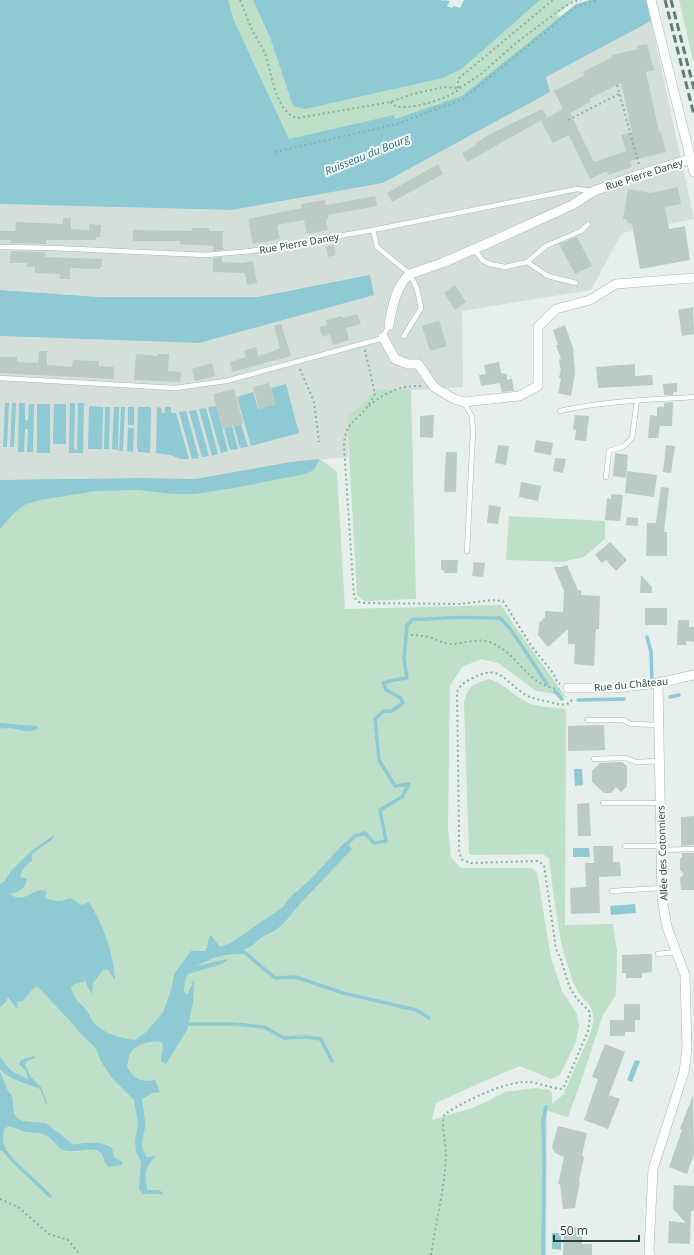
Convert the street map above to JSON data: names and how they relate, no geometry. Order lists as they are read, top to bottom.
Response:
{
  "streets": {
    "street": ["Rue Pierre Daney", "Rue du Château", "Allée des Cotonniers"]
  },
  "crossings": [
    ["Rue du Château", "Allée des Cotonniers"]
  ],
  "water": ["Ruisseau du Bourg"],
  "scale_bar": "50 m"
}
